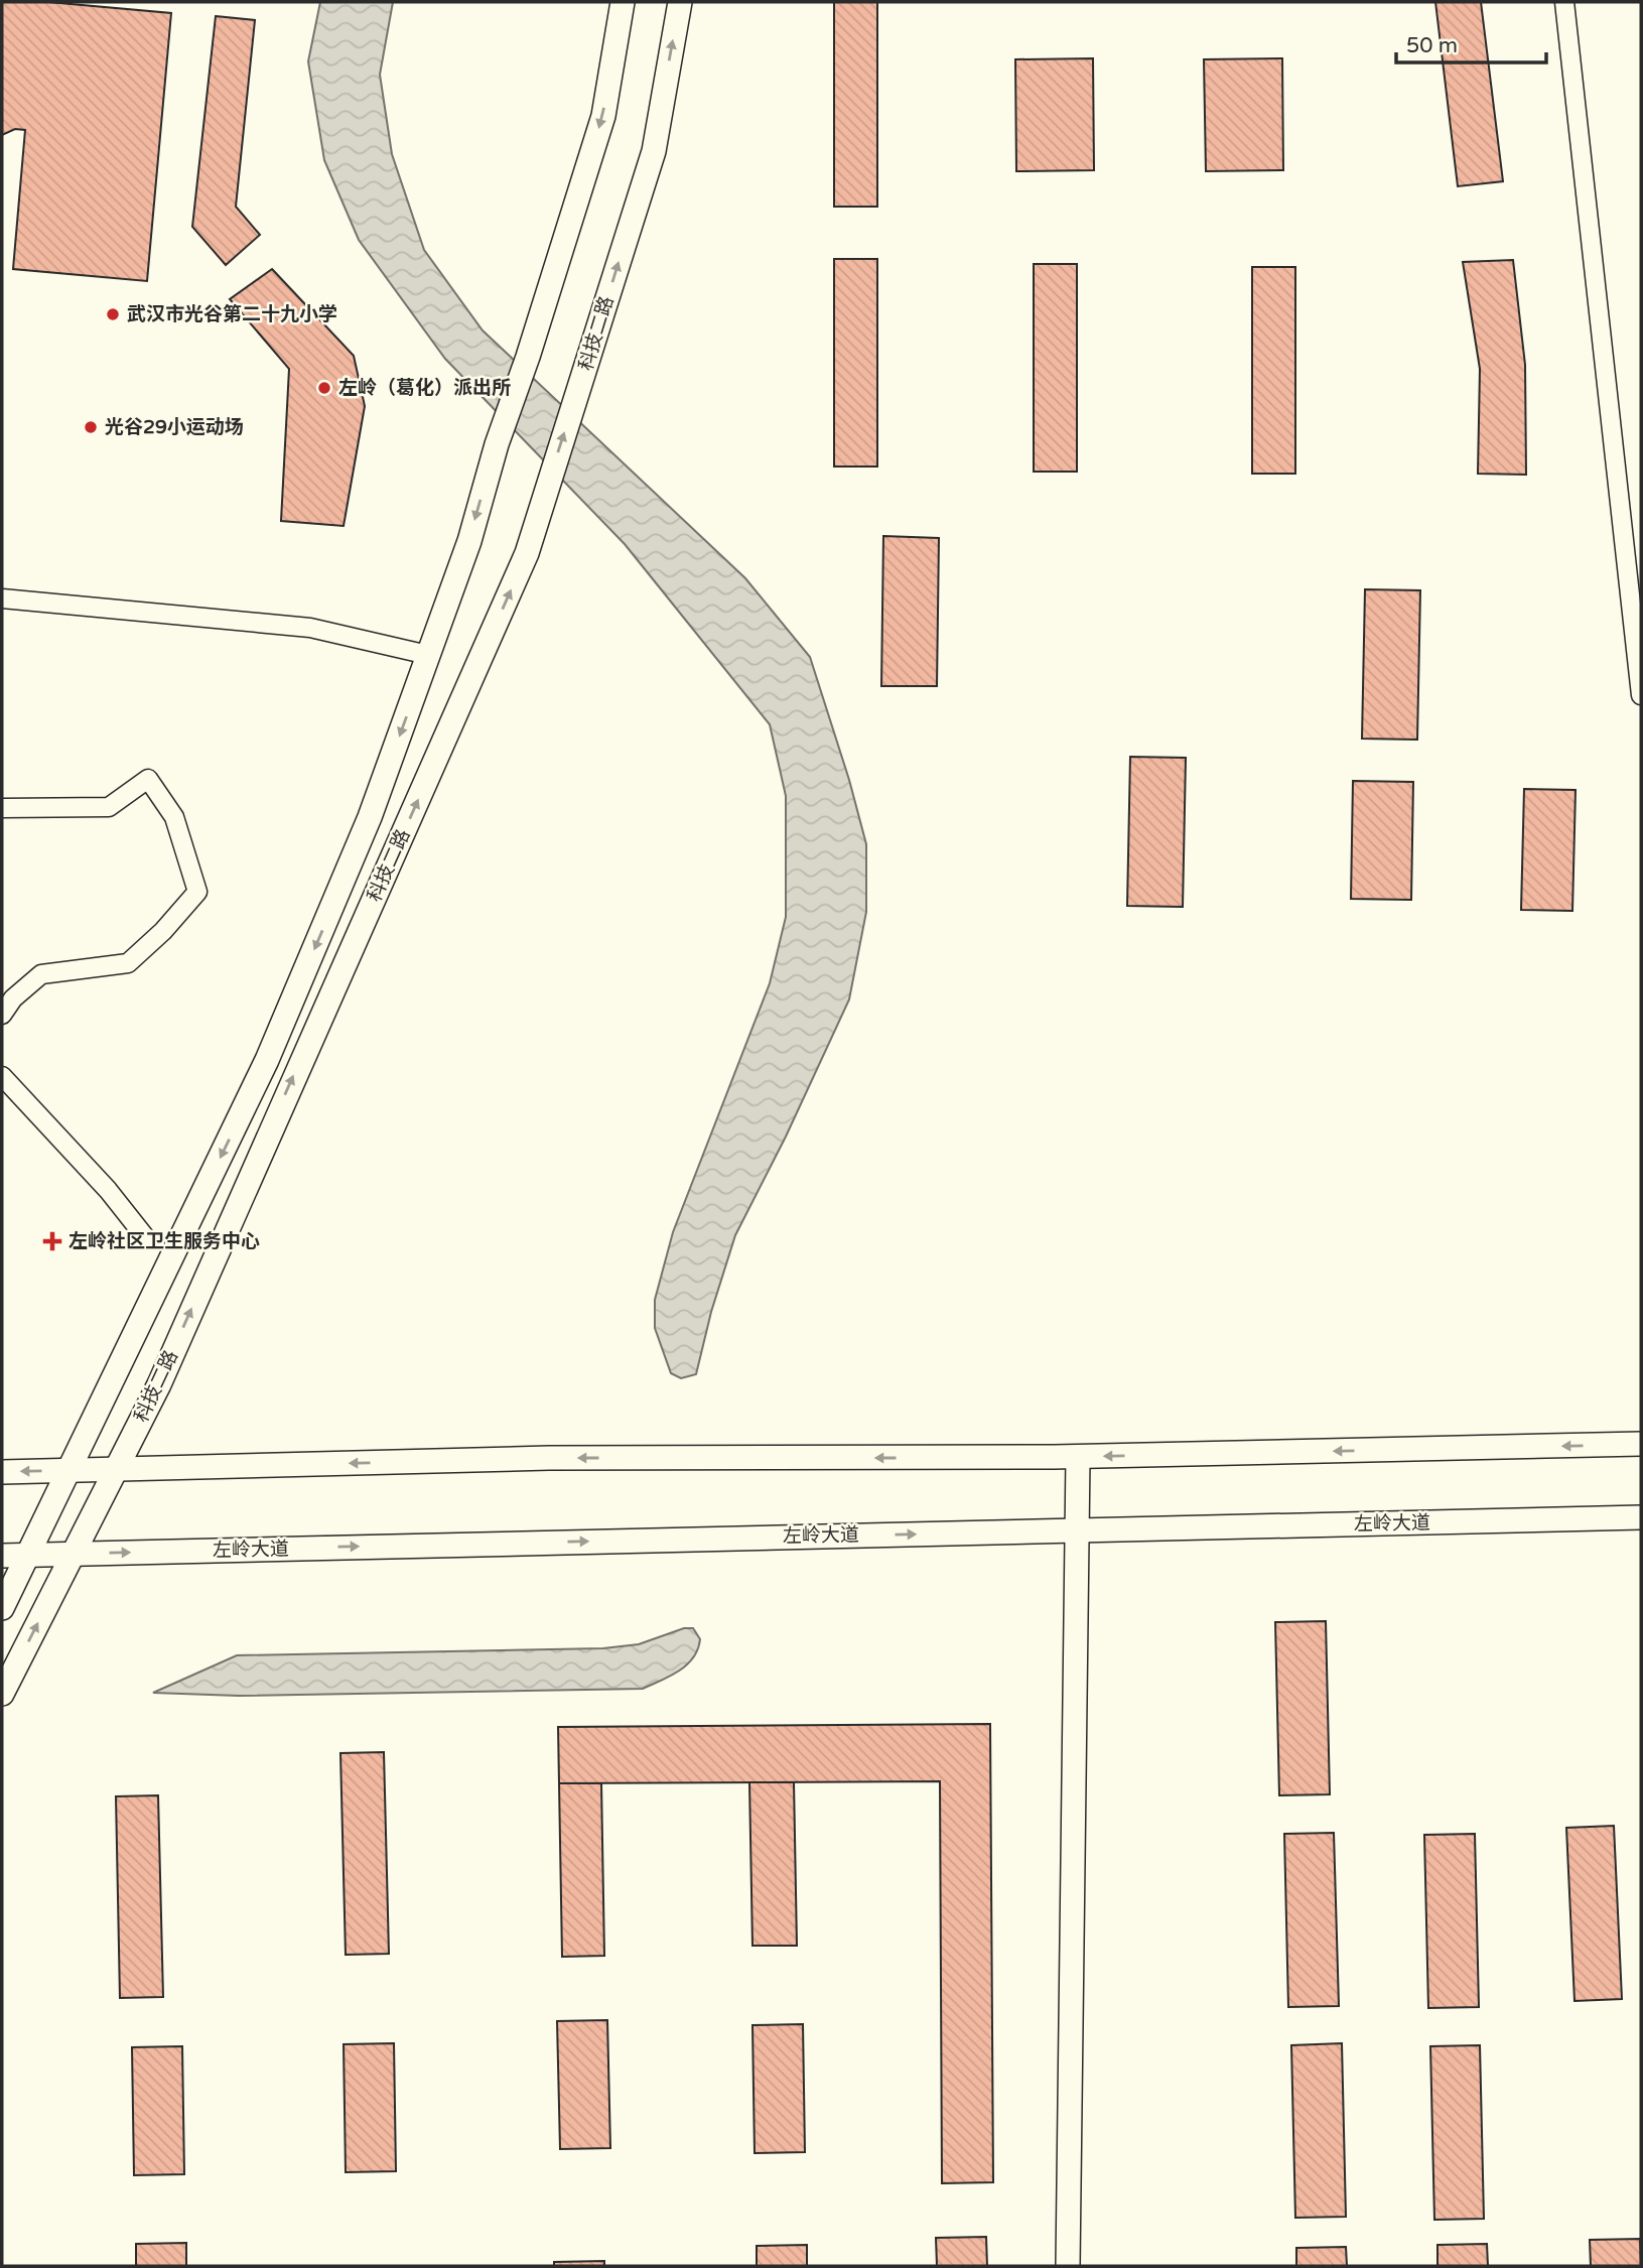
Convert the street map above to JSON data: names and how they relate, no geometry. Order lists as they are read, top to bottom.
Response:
{
  "streets": {
    "street": ["科技二路", "左岭大道"]
  },
  "crossings": [
    ["科技二路", "左岭大道"]
  ],
  "places": {
    "other": ["武汉市光谷第二十九小学", "左岭（葛化）派出所", "光谷29小运动场"],
    "health": ["左岭社区卫生服务中心"]
  },
  "scale_bar": "50 m"
}
